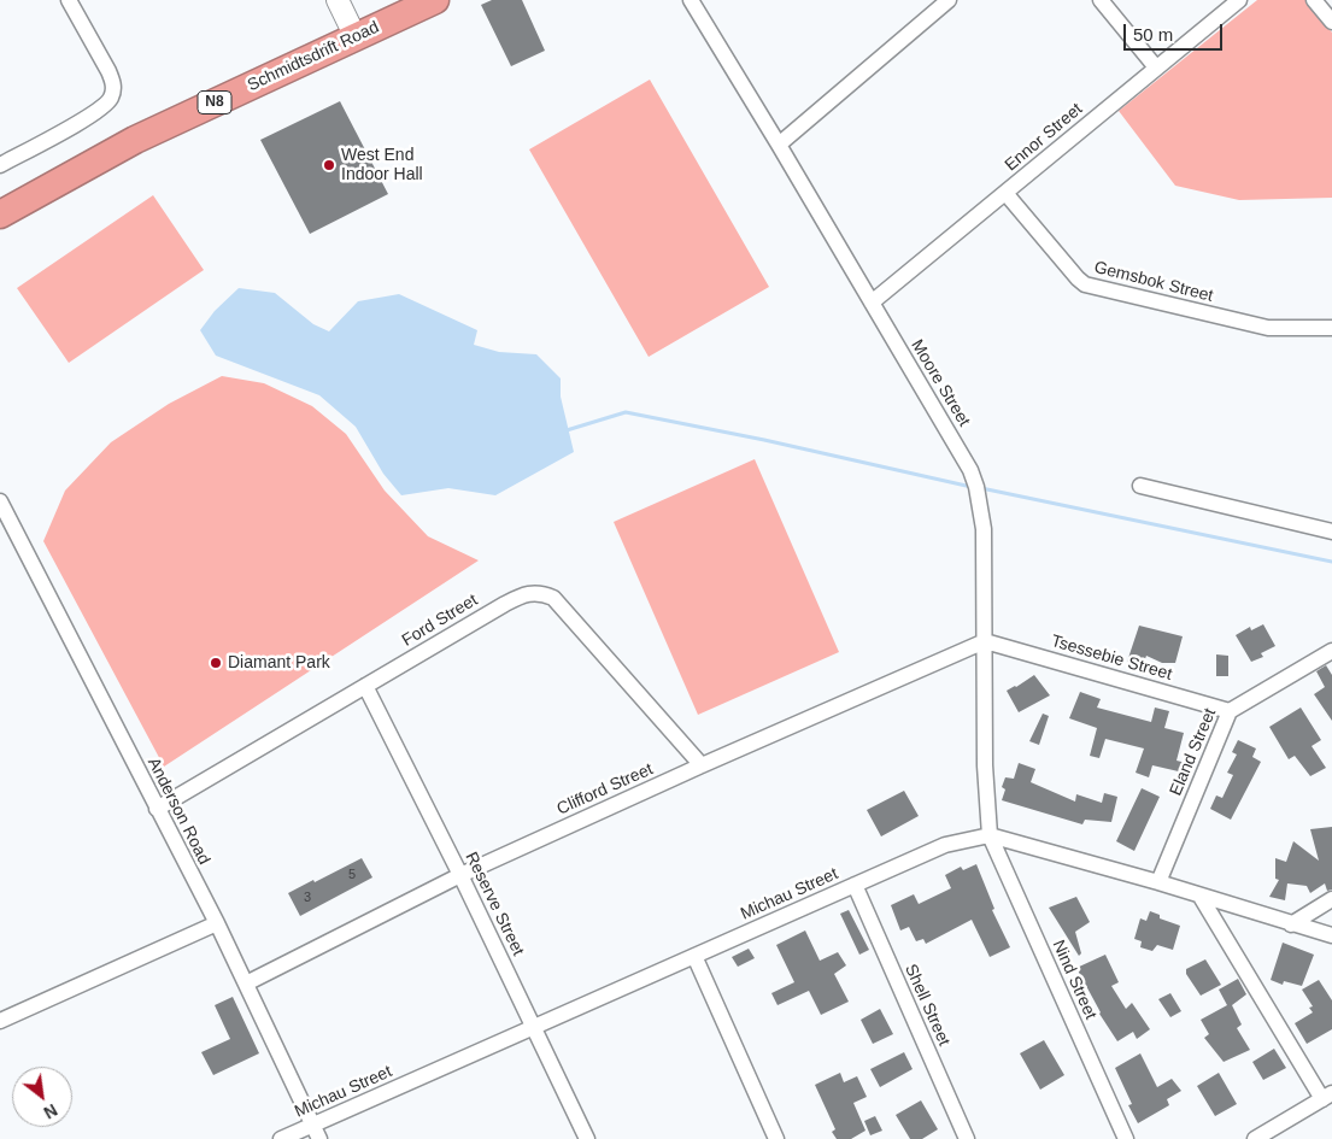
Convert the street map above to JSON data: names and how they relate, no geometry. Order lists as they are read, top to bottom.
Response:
{
  "streets": {
    "highway": ["Schmidtsdrift Road", "N8"],
    "street": [
      "Ennor Street",
      "Gemsbok Street",
      "Moore Street",
      "Ford Street",
      "Tsessebie Street",
      "Eland Street",
      "Clifford Street",
      "Anderson Road",
      "Michau Street",
      "Reserve Street",
      "Nind Street",
      "Shell Street"
    ]
  },
  "crossings": [
    ["Ennor Street", "Gemsbok Street"],
    ["Ennor Street", "Moore Street"],
    ["Moore Street", "Tsessebie Street"],
    ["Moore Street", "Clifford Street"],
    ["Moore Street", "Michau Street"],
    ["Moore Street", "Nind Street"],
    ["Ford Street", "Clifford Street"],
    ["Ford Street", "Anderson Road"],
    ["Ford Street", "Reserve Street"],
    ["Tsessebie Street", "Eland Street"],
    ["Tsessebie Street", "Clifford Street"],
    ["Eland Street", "Michau Street"],
    ["Clifford Street", "Anderson Road"],
    ["Clifford Street", "Reserve Street"],
    ["Anderson Road", "Michau Street"],
    ["Michau Street", "Reserve Street"],
    ["Michau Street", "Nind Street"],
    ["Michau Street", "Shell Street"]
  ],
  "places": ["West End Indoor Hall", "Diamant Park"],
  "house_numbers": ["5", "3"],
  "scale_bar": "50 m",
  "north": "bottom right"
}
